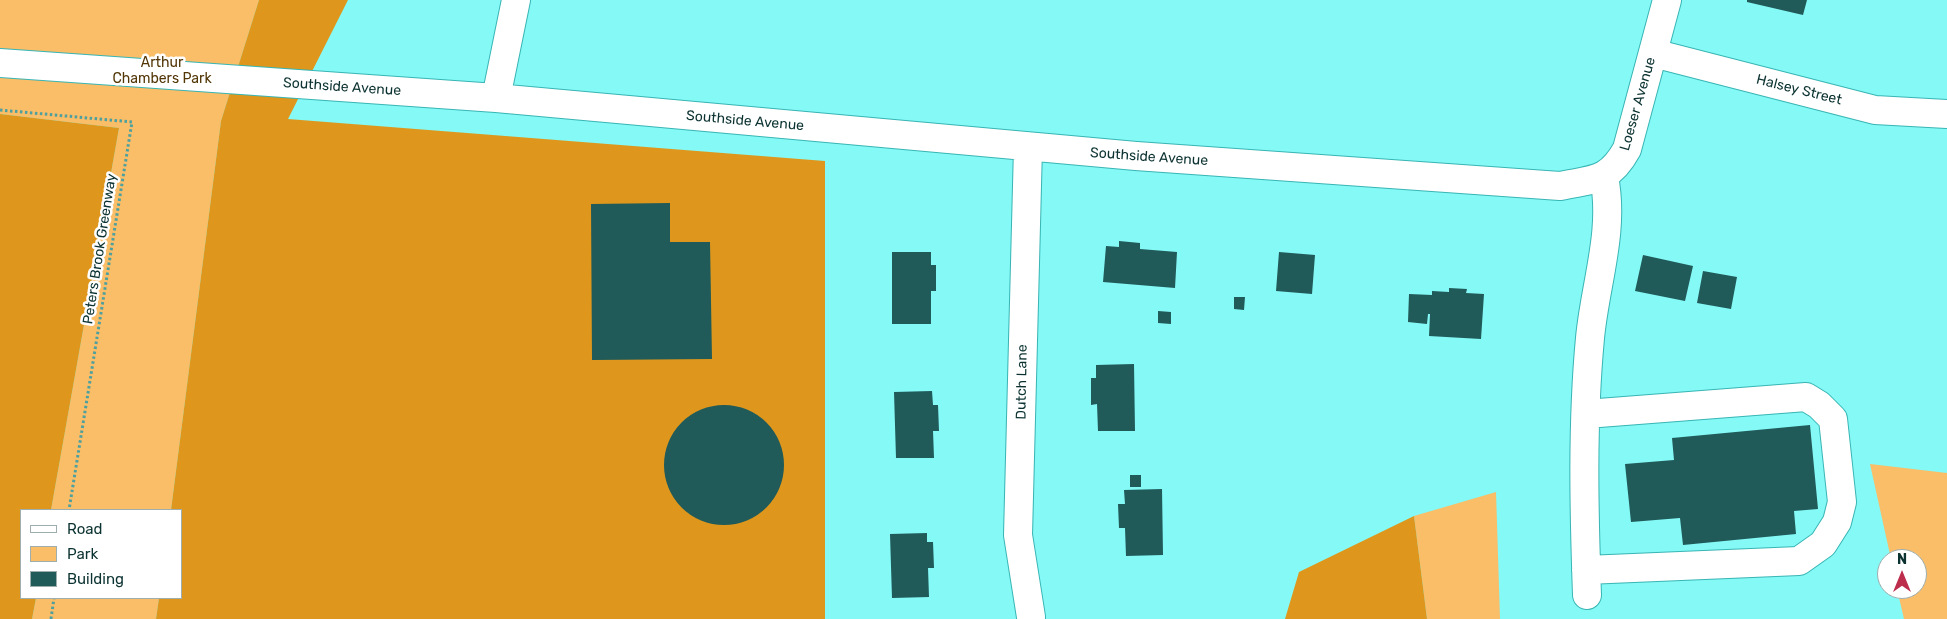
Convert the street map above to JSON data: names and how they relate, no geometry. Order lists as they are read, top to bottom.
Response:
{
  "streets": {
    "street": [
      "Southside Avenue",
      "Halsey Street",
      "Loeser Avenue",
      "Dutch Lane"
    ],
    "path": ["Peters Brook Greenway"]
  },
  "crossings": [
    ["Southside Avenue", "Loeser Avenue"],
    ["Southside Avenue", "Dutch Lane"],
    ["Halsey Street", "Loeser Avenue"]
  ],
  "parks": ["Arthur Chambers Park"],
  "legend": ["Road", "Park", "Building"],
  "north": "top"
}
